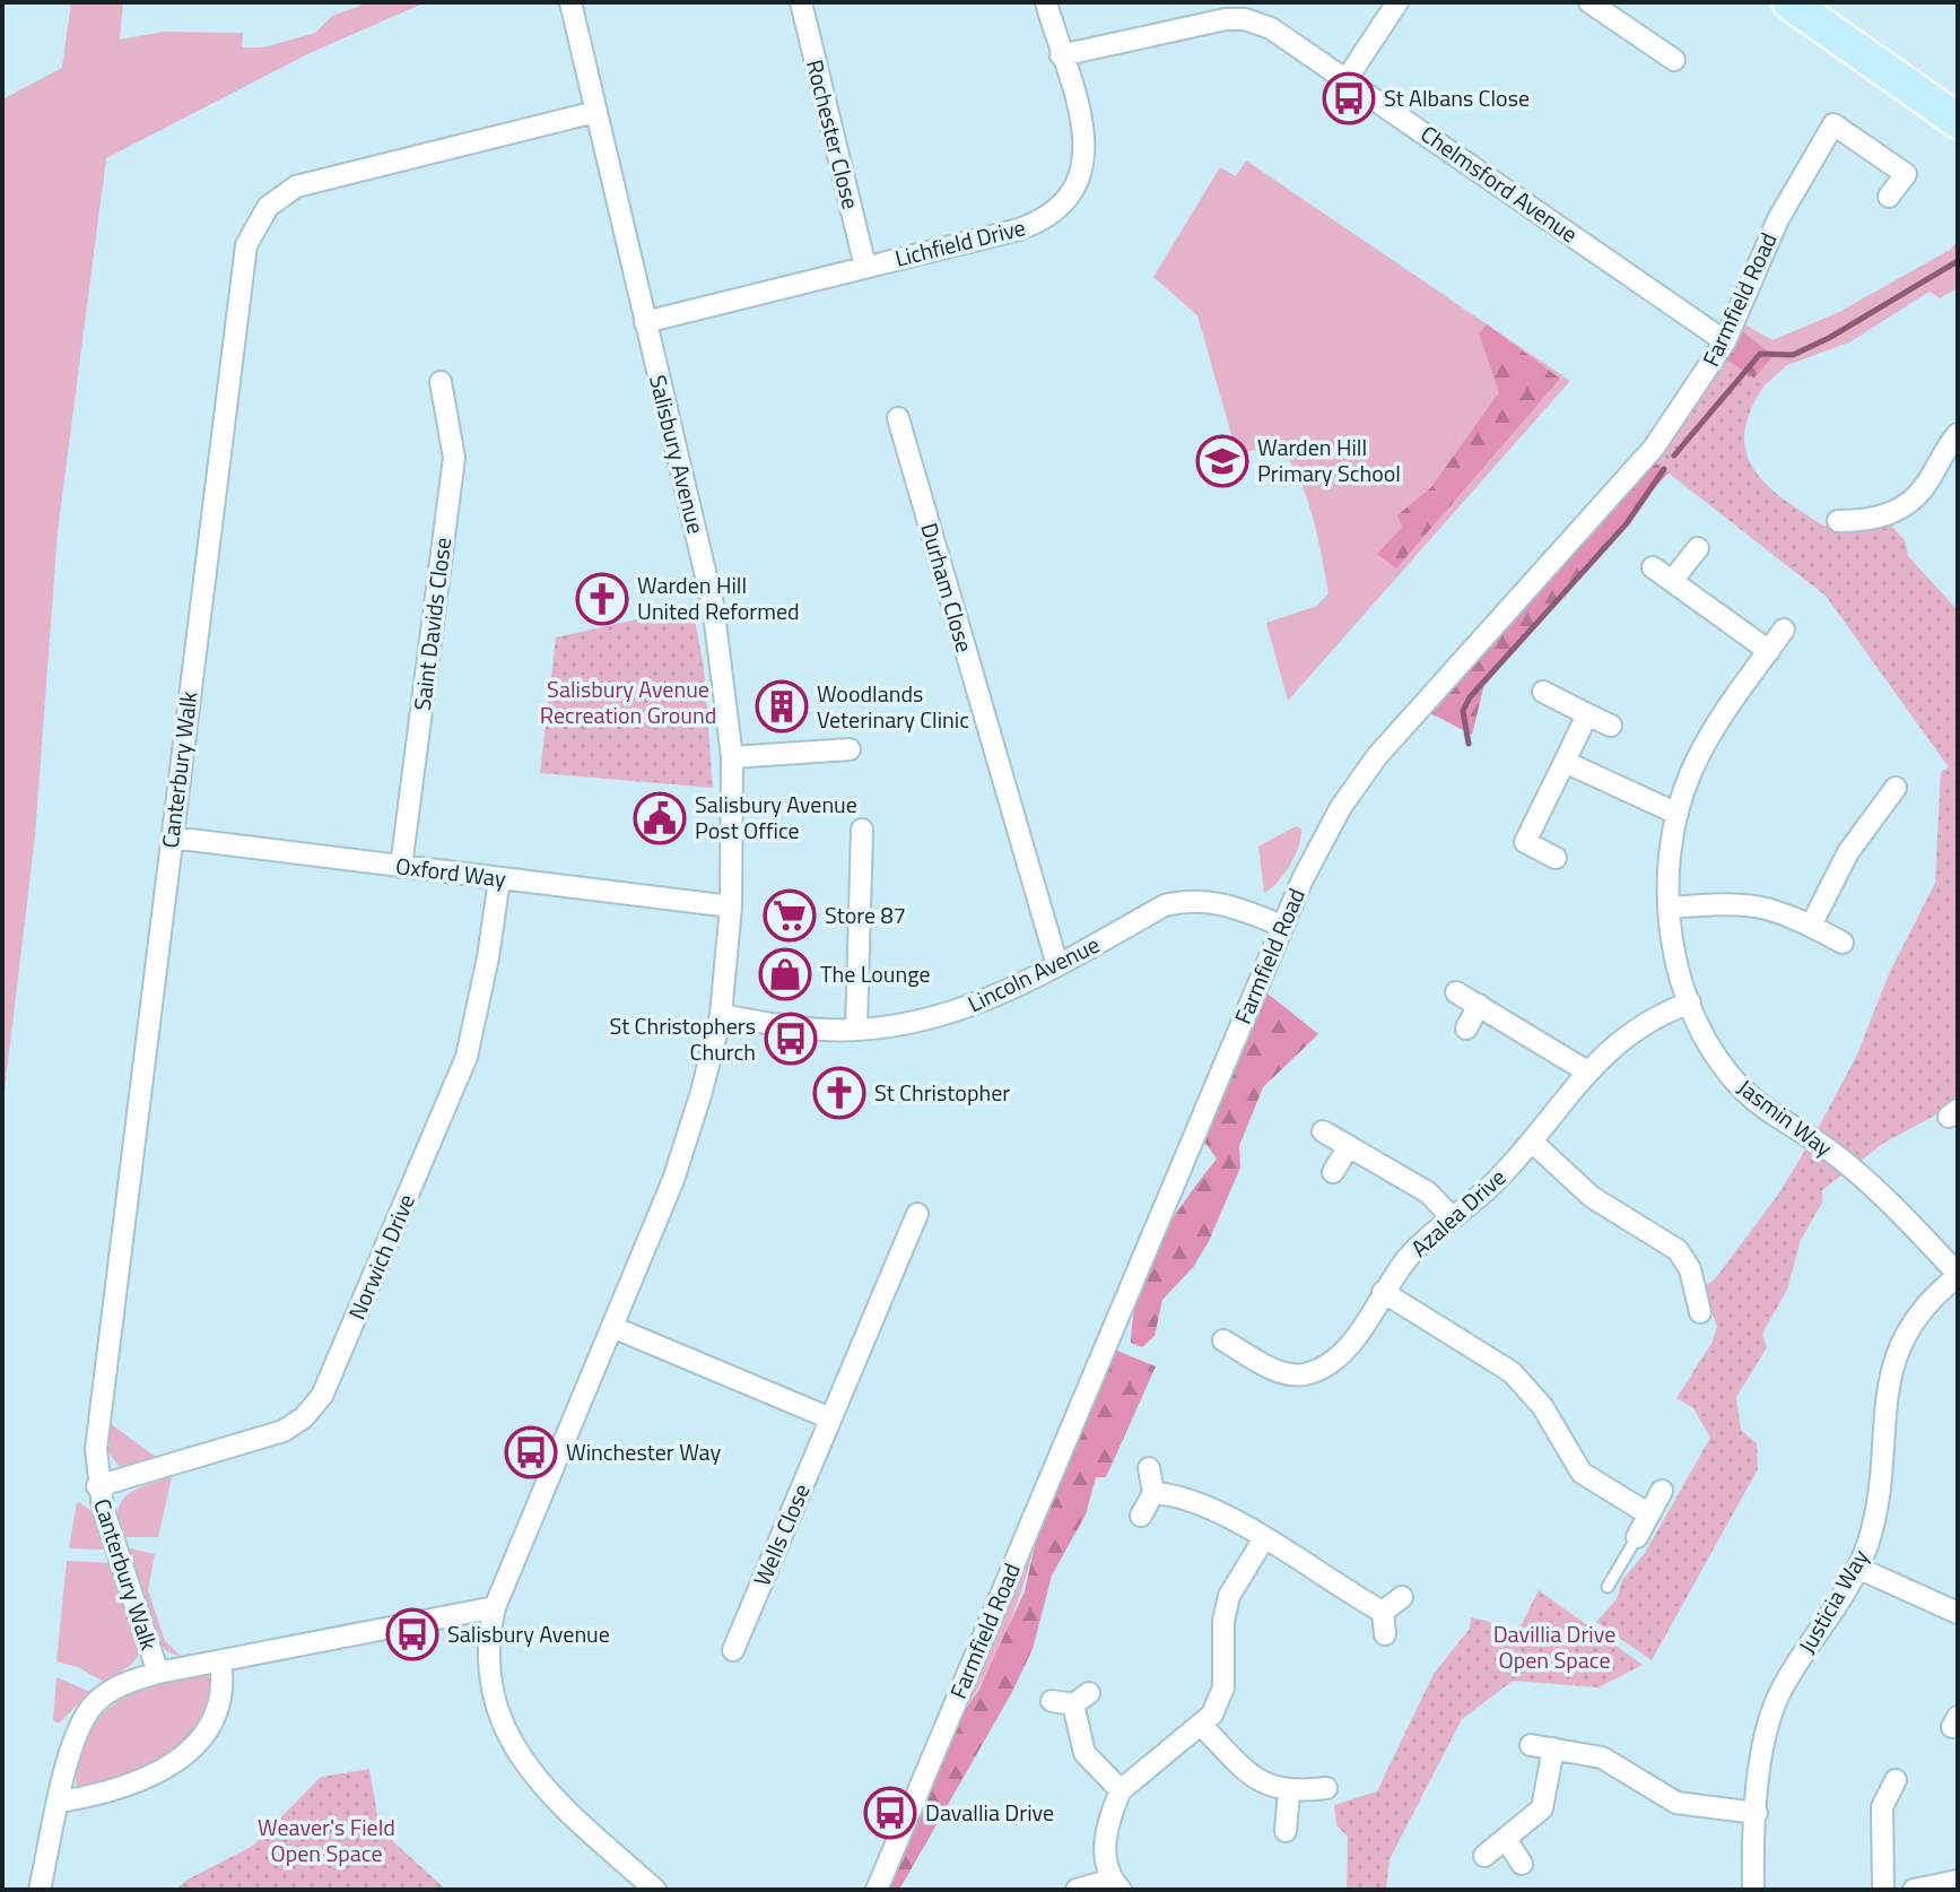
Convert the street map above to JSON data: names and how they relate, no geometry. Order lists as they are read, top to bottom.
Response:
{
  "streets": {
    "street": [
      "Rochester Close",
      "Chelmsford Avenue",
      "Lichfield Drive",
      "Farmfield Road",
      "Salisbury Avenue",
      "Durham Close",
      "Saint Davids Close",
      "Canterbury Walk",
      "Oxford Way",
      "Lincoln Avenue",
      "Jasmin Way",
      "Azalea Drive",
      "Norwich Drive",
      "Wells Close",
      "Justicia Way"
    ]
  },
  "crossings": [
    ["Rochester Close", "Lichfield Drive"],
    ["Chelmsford Avenue", "Lichfield Drive"],
    ["Chelmsford Avenue", "Farmfield Road"],
    ["Lichfield Drive", "Salisbury Avenue"],
    ["Farmfield Road", "Lincoln Avenue"],
    ["Salisbury Avenue", "Canterbury Walk"],
    ["Salisbury Avenue", "Oxford Way"],
    ["Salisbury Avenue", "Lincoln Avenue"],
    ["Durham Close", "Lincoln Avenue"],
    ["Saint Davids Close", "Oxford Way"],
    ["Canterbury Walk", "Oxford Way"],
    ["Canterbury Walk", "Norwich Drive"],
    ["Oxford Way", "Norwich Drive"],
    ["Jasmin Way", "Azalea Drive"],
    ["Jasmin Way", "Justicia Way"]
  ],
  "parks": ["Salisbury Avenue Recreation Ground", "Davillia Drive Open Space", "Weaver's Field Open Space"],
  "places": {
    "bus stop": [
      "St Albans Close",
      "St Christophers Church",
      "Winchester Way",
      "Salisbury Avenue",
      "Davallia Drive"
    ],
    "school or university": ["Warden Hill Primary School"],
    "church": ["Warden Hill United Reformed", "St Christopher"],
    "building": ["Woodlands Veterinary Clinic"],
    "public building": ["Salisbury Avenue Post Office"],
    "supermarket": ["Store 87"],
    "shop": ["The Lounge"]
  }
}
